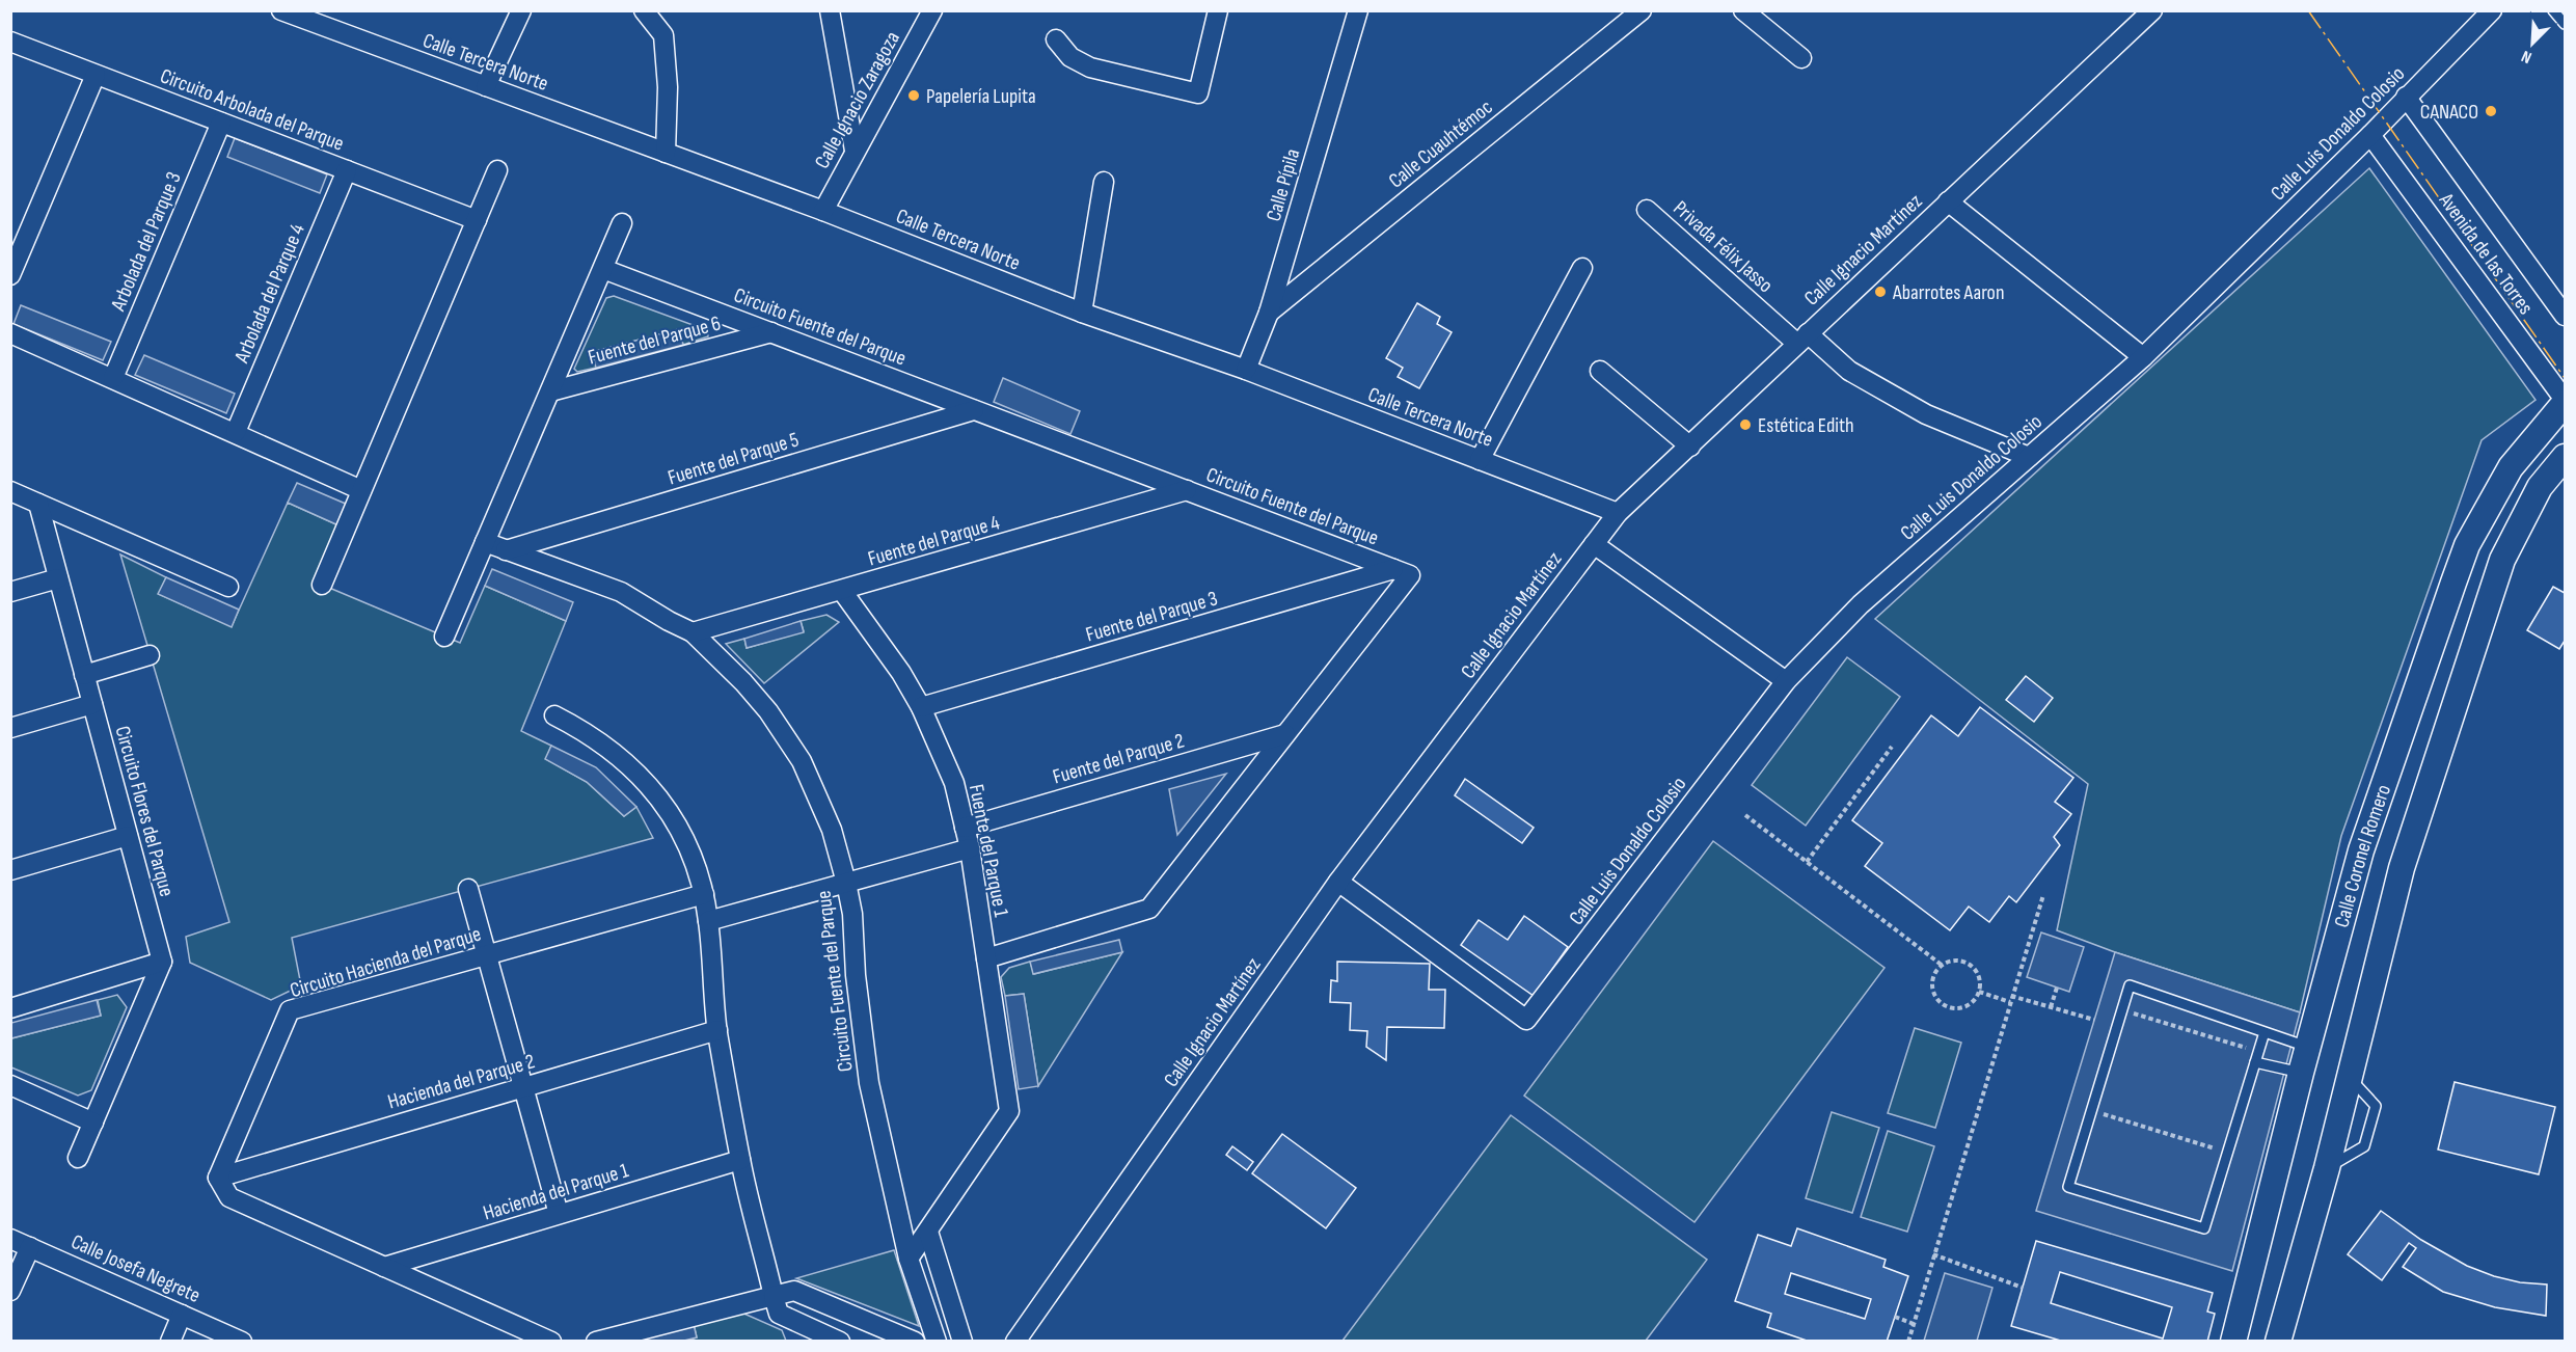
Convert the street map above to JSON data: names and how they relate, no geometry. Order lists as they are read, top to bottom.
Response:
{
  "streets": {
    "main road": ["Calle Coronel Romero"],
    "street": [
      "Calle Tercera Norte",
      "Calle Ignacio Zaragoza",
      "Circuito Arbolada del Parque",
      "Calle Luis Donaldo Colosio",
      "Calle Cuauhtémoc",
      "Calle Pípila",
      "Arbolada del Parque 3",
      "Privada Félix Jasso",
      "Calle Ignacio Martínez",
      "Avenida de las Torres",
      "Arbolada del Parque 4",
      "Circuito Fuente del Parque",
      "Fuente del Parque 6",
      "Fuente del Parque 5",
      "Fuente del Parque 4",
      "Fuente del Parque 3",
      "Fuente del Parque 2",
      "Circuito Flores del Parque",
      "Fuente del Parque 1",
      "Circuito Hacienda del Parque",
      "Hacienda del Parque 2",
      "Hacienda del Parque 1",
      "Calle Josefa Negrete"
    ]
  },
  "crossings": [
    ["Calle Tercera Norte", "Calle Ignacio Zaragoza"],
    ["Calle Tercera Norte", "Calle Pípila"],
    ["Calle Tercera Norte", "Calle Ignacio Martínez"],
    ["Circuito Arbolada del Parque", "Arbolada del Parque 3"],
    ["Circuito Arbolada del Parque", "Arbolada del Parque 4"],
    ["Calle Luis Donaldo Colosio", "Privada Félix Jasso"],
    ["Calle Luis Donaldo Colosio", "Calle Ignacio Martínez"],
    ["Calle Luis Donaldo Colosio", "Avenida de las Torres"],
    ["Calle Cuauhtémoc", "Calle Pípila"],
    ["Privada Félix Jasso", "Calle Ignacio Martínez"],
    ["Avenida de las Torres", "Calle Coronel Romero"],
    ["Circuito Fuente del Parque", "Fuente del Parque 6"],
    ["Circuito Fuente del Parque", "Fuente del Parque 5"],
    ["Circuito Fuente del Parque", "Fuente del Parque 4"],
    ["Circuito Fuente del Parque", "Fuente del Parque 3"],
    ["Circuito Fuente del Parque", "Fuente del Parque 2"],
    ["Circuito Fuente del Parque", "Fuente del Parque 1"],
    ["Fuente del Parque 4", "Fuente del Parque 1"],
    ["Fuente del Parque 3", "Fuente del Parque 1"],
    ["Fuente del Parque 2", "Fuente del Parque 1"],
    ["Circuito Hacienda del Parque", "Hacienda del Parque 2"]
  ],
  "places": [
    "Papelería Lupita",
    "CANACO",
    "Abarrotes Aaron",
    "Estética Edith"
  ],
  "north": "bottom left"
}
